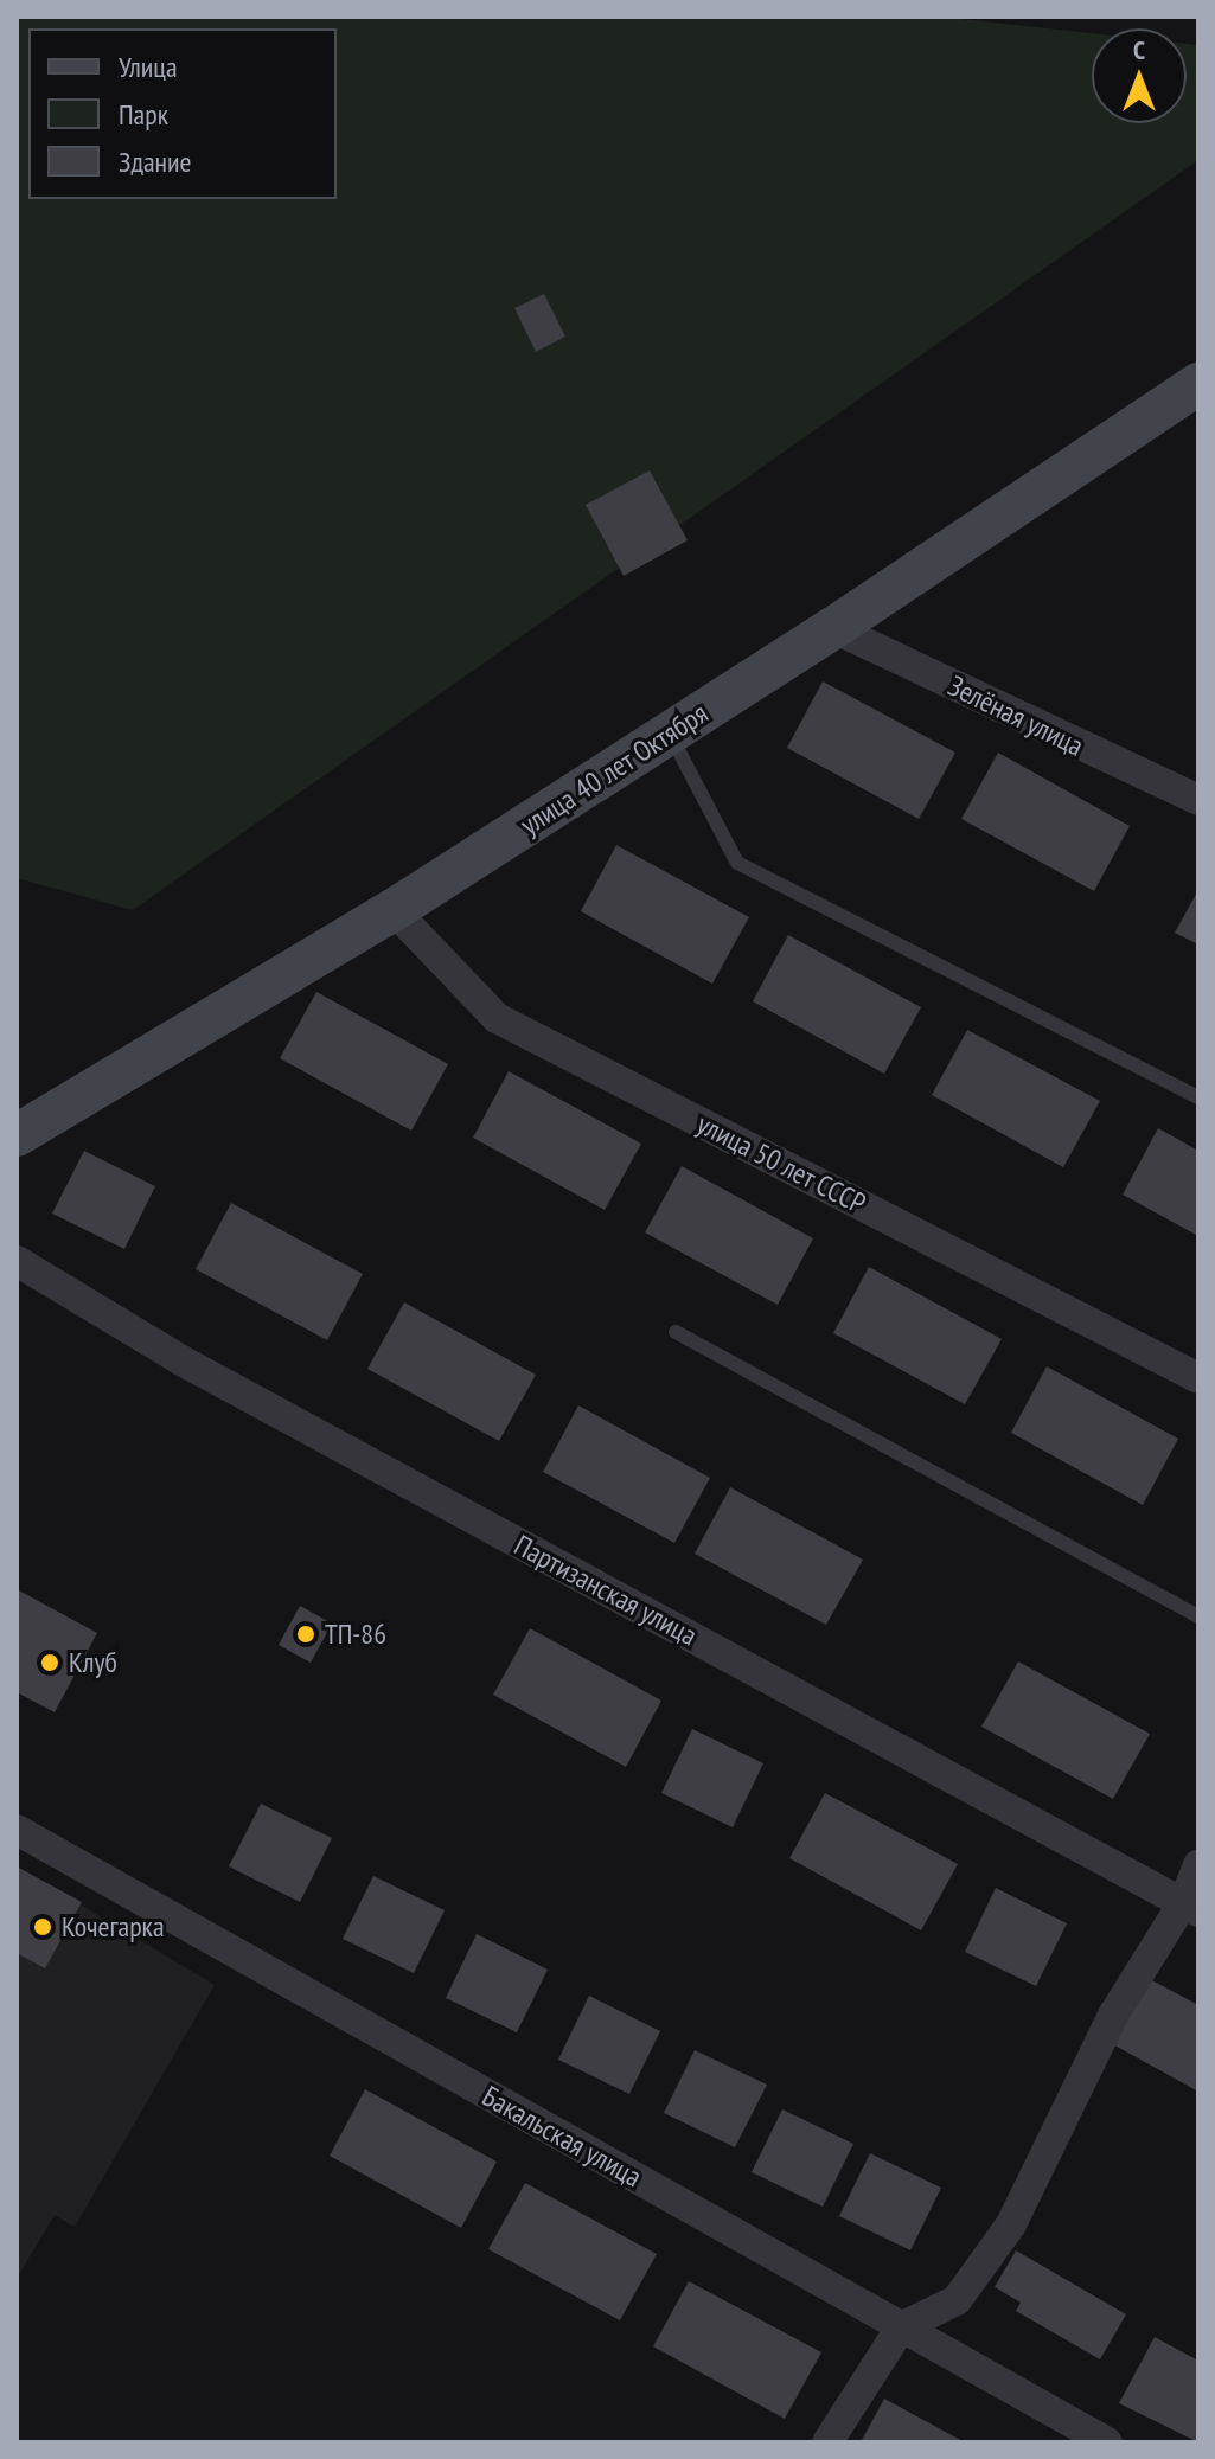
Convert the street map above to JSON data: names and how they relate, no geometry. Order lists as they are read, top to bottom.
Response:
{
  "streets": {
    "street": [
      "Зелёная улица",
      "улица 40 лет Октября",
      "улица 50 лет СССР",
      "Партизанская улица",
      "Бакальская улица"
    ]
  },
  "crossings": [
    ["Зелёная улица", "улица 40 лет Октября"],
    ["улица 40 лет Октября", "улица 50 лет СССР"]
  ],
  "places": ["ТП-86", "Клуб", "Кочегарка"],
  "legend": ["Улица", "Парк", "Здание"],
  "north": "top"
}
